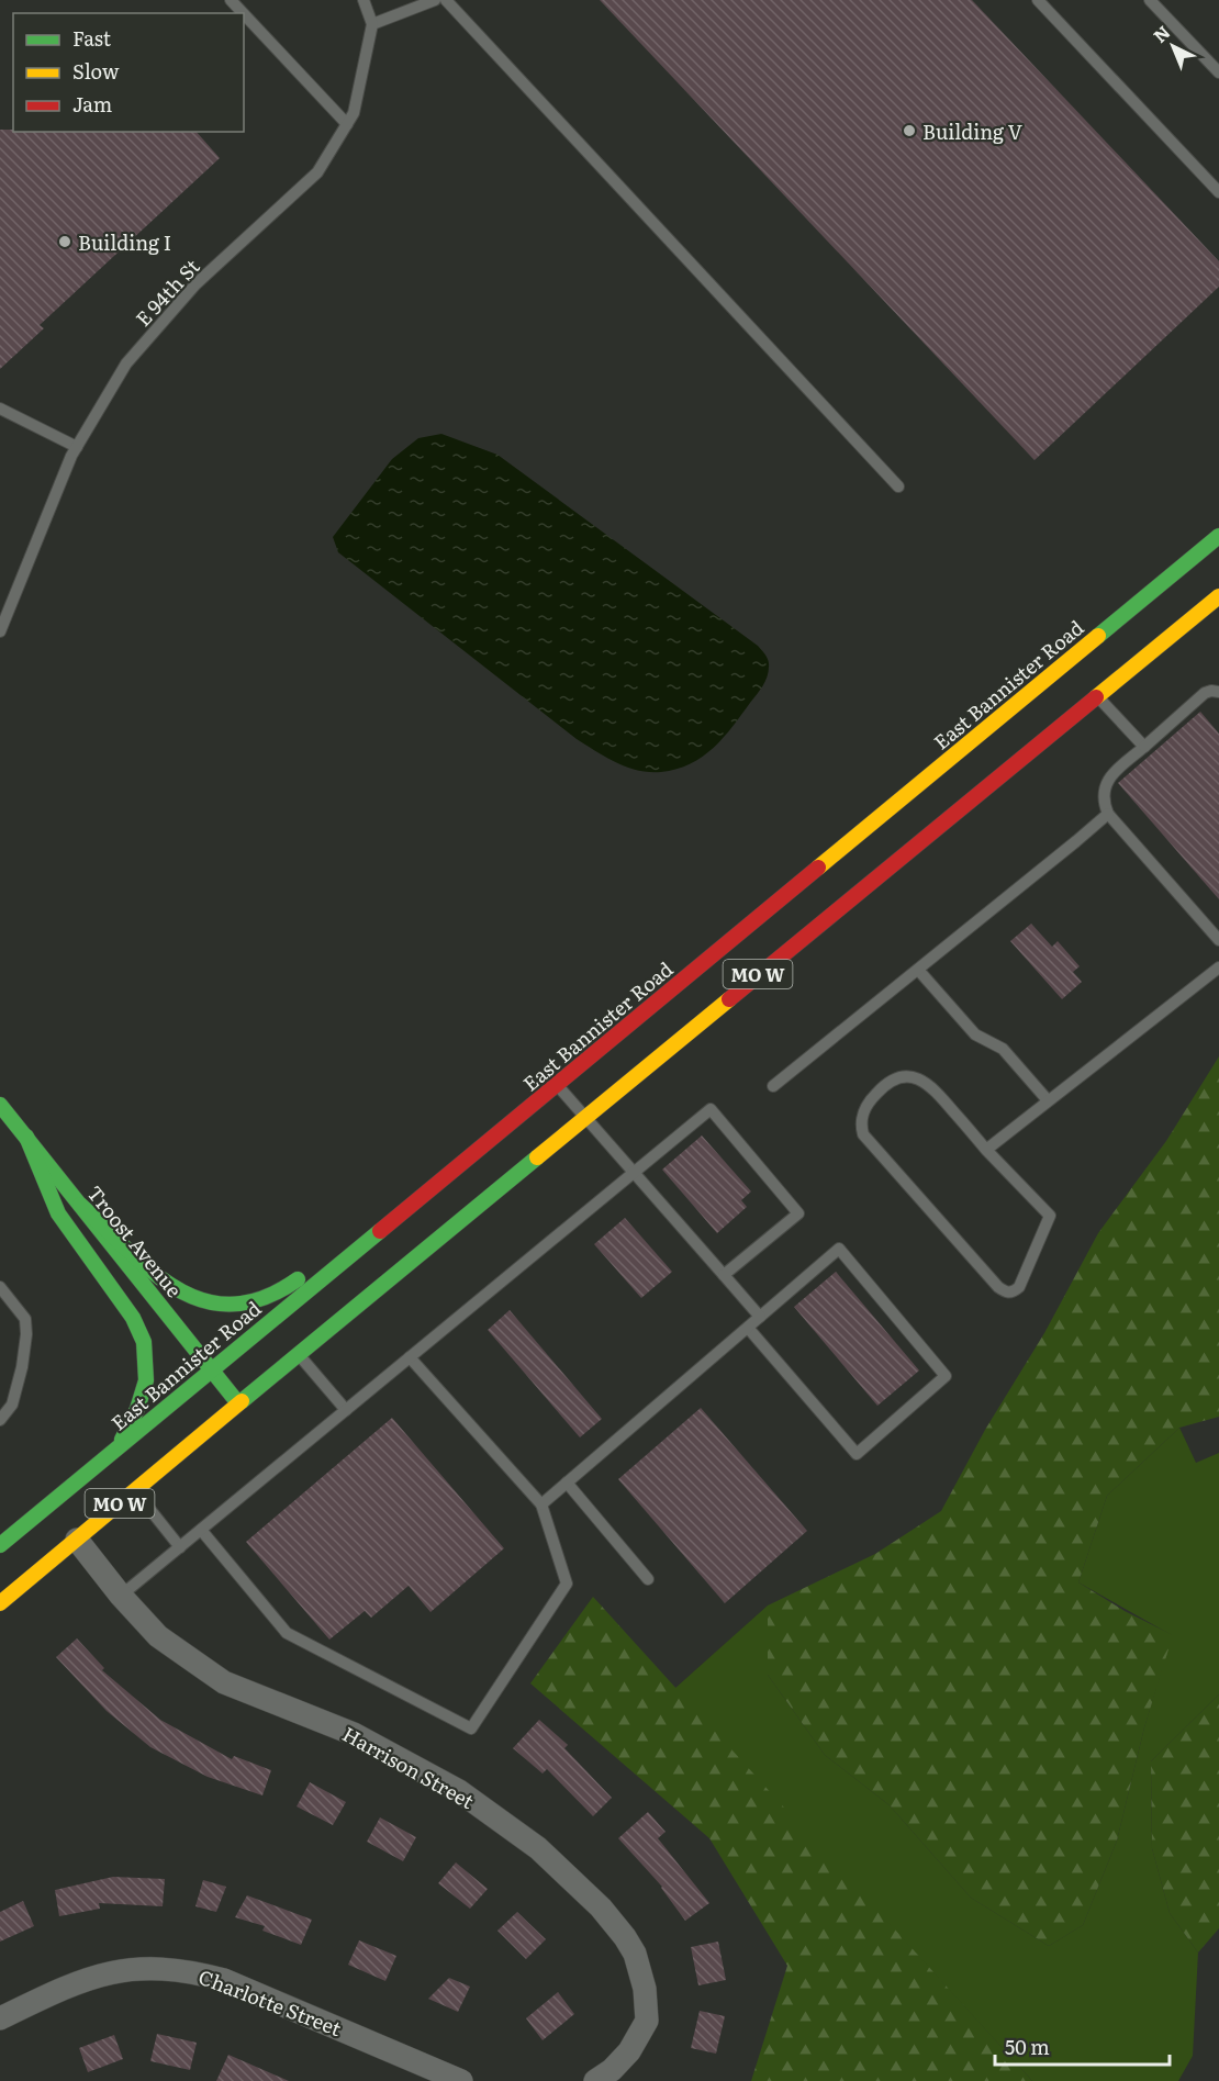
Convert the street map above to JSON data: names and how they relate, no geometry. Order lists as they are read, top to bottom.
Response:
{
  "streets": {
    "main road": ["East Bannister Road", "MO W", "Troost Avenue"],
    "street": ["Harrison Street", "Charlotte Street"],
    "lane": ["E 94th St"]
  },
  "crossings": [
    ["East Bannister Road", "Troost Avenue"],
    ["MO W", "Troost Avenue"],
    ["MO W", "Harrison Street"]
  ],
  "places": ["Building V", "Building I"],
  "legend": ["Fast", "Slow", "Jam"],
  "scale_bar": "50 m",
  "north": "top left"
}
